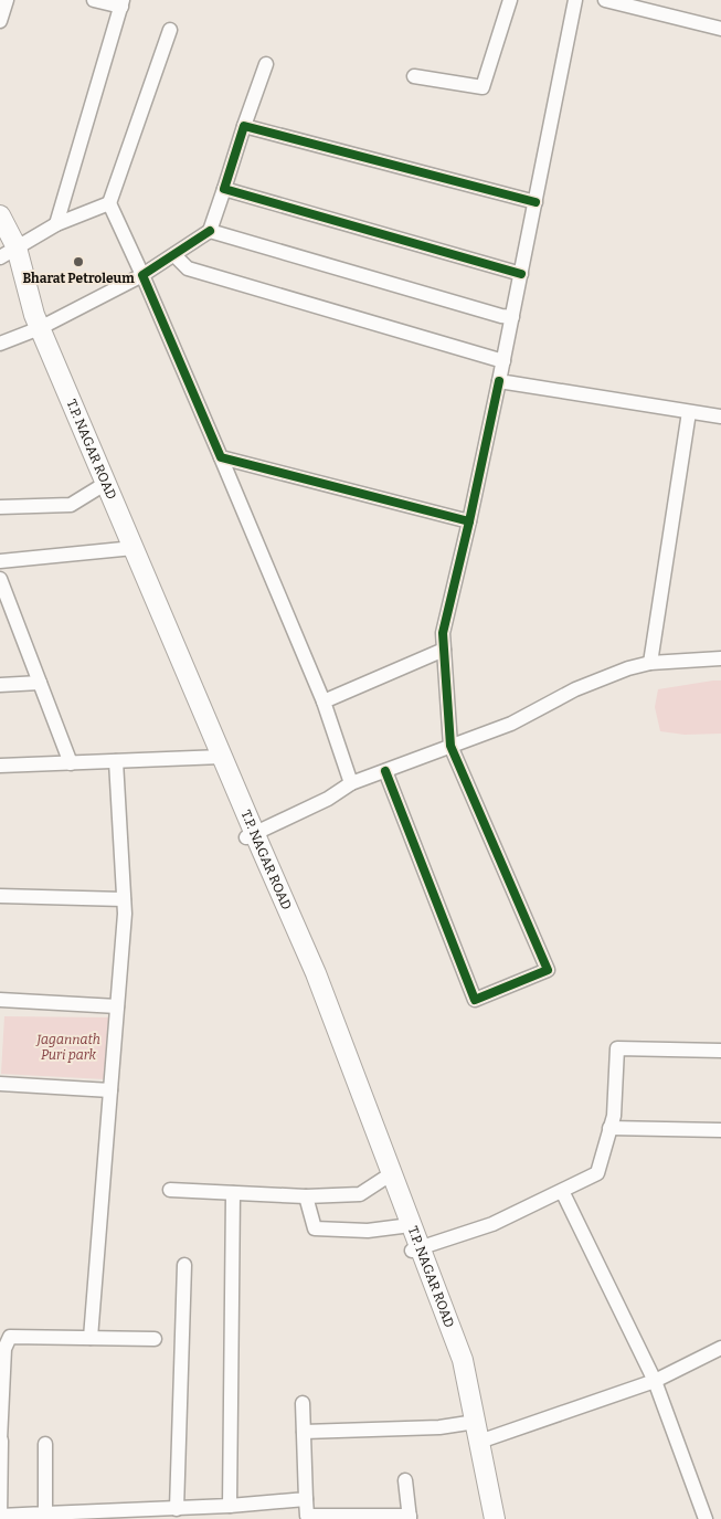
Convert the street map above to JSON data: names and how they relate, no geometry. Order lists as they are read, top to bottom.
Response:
{
  "streets": {
    "main road": ["T.P. NAGAR ROAD"]
  },
  "parks": ["Jagannath Puri park"],
  "places": ["Bharat Petroleum"]
}
